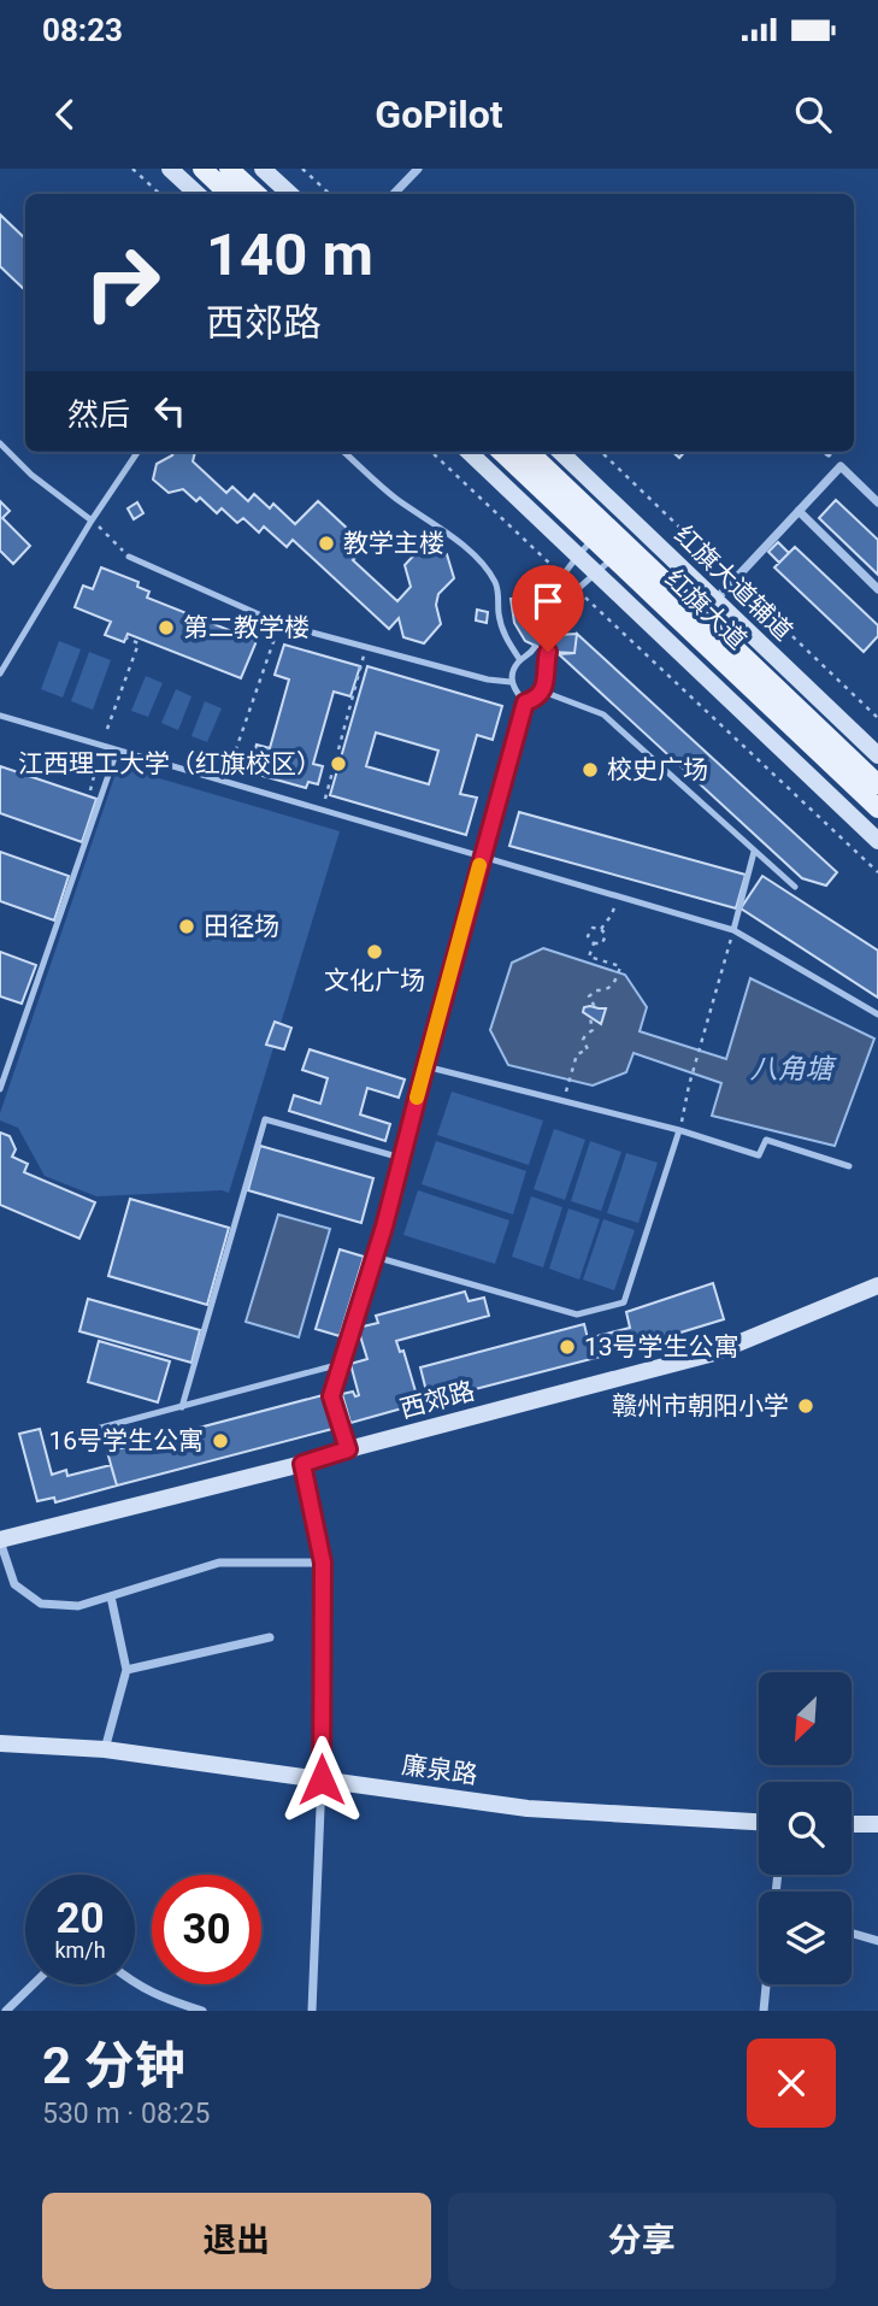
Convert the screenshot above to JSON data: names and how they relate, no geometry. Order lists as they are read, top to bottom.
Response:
{
  "streets": {
    "main road": ["红旗大道"],
    "street": ["红旗大道辅道", "西郊路", "廉泉路"]
  },
  "water": ["八角塘"],
  "places": [
    "教学主楼",
    "第二教学楼",
    "江西理工大学（红旗校区）",
    "校史广场",
    "田径场",
    "文化广场",
    "13号学生公寓",
    "赣州市朝阳小学",
    "16号学生公寓"
  ],
  "north": "bottom left",
  "page": {
    "status": "08:23",
    "header": "GoPilot",
    "turn": ["140 m", "西郊路"],
    "then": "然后",
    "speed": "20 km/h",
    "limit": "30",
    "heading": ["2 分钟", "530 m · 08:25"],
    "buttons": ["退出", "分享"]
  }
}
